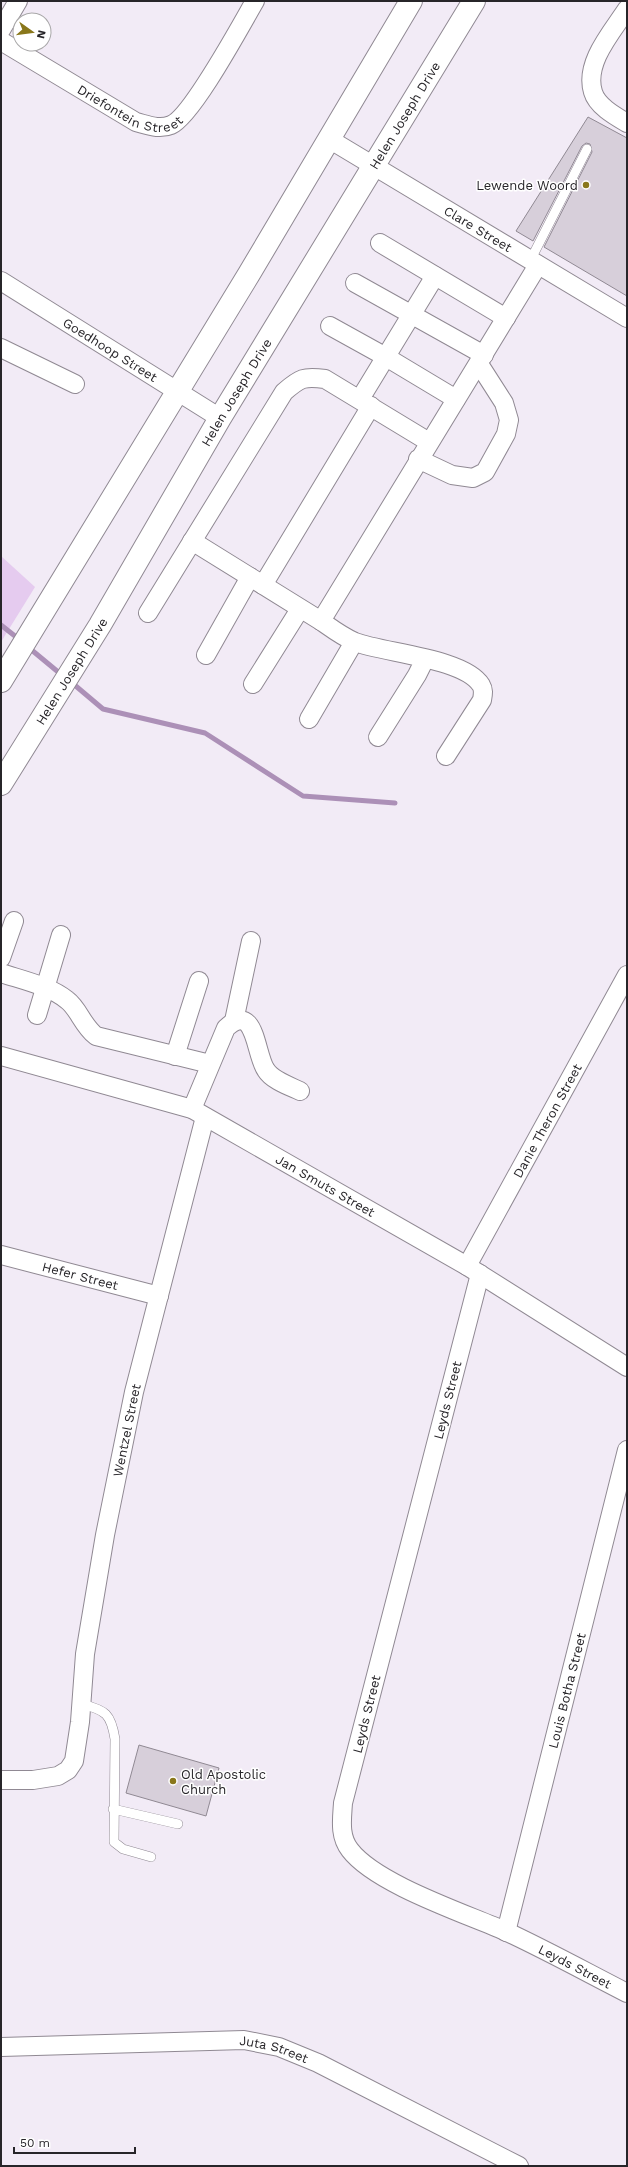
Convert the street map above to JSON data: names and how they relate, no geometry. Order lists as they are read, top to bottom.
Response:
{
  "streets": {
    "street": [
      "Driefontein Street",
      "Helen Joseph Drive",
      "Clare Street",
      "Goedhoop Street",
      "Danie Theron Street",
      "Jan Smuts Street",
      "Hefer Street",
      "Leyds Street",
      "Wentzel Street",
      "Louis Botha Street",
      "Juta Street"
    ]
  },
  "crossings": [
    ["Helen Joseph Drive", "Clare Street"],
    ["Helen Joseph Drive", "Goedhoop Street"],
    ["Danie Theron Street", "Jan Smuts Street"],
    ["Danie Theron Street", "Leyds Street"],
    ["Jan Smuts Street", "Leyds Street"],
    ["Jan Smuts Street", "Wentzel Street"],
    ["Hefer Street", "Wentzel Street"],
    ["Leyds Street", "Louis Botha Street"]
  ],
  "places": ["Lewende Woord", "Old Apostolic Church"],
  "scale_bar": "50 m",
  "north": "right"
}
